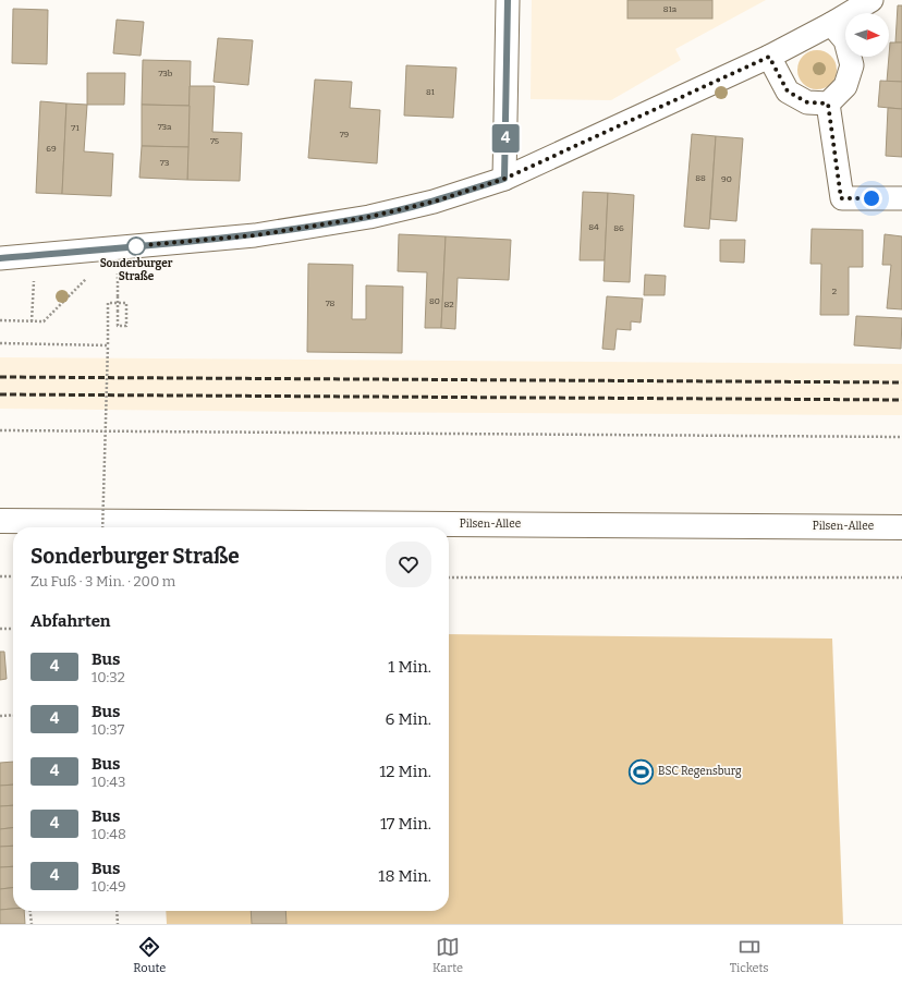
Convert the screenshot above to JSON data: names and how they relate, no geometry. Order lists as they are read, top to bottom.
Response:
{
  "streets": {
    "main road": ["Pilsen-Allee"]
  },
  "places": {
    "other": ["Sonderburger Straße"],
    "sports": ["BSC Regensburg"]
  },
  "lines": ["bus line 4"],
  "house_numbers": [
    "81a",
    "73b",
    "81",
    "73a",
    "71",
    "79",
    "75",
    "69",
    "73",
    "88",
    "90",
    "84",
    "86",
    "2",
    "80",
    "78",
    "82"
  ],
  "north": "right",
  "page": {
    "on_map": "4",
    "heading": [
      ["Sonderburger Straße", "Zu Fuß · 3 Min. · 200 m"],
      "Abfahrten"
    ],
    "list": [
      {
        "mark": "4",
        "name": "Bus",
        "note": "10:32",
        "value": "1 Min."
      },
      {
        "mark": "4",
        "name": "Bus",
        "note": "10:37",
        "value": "6 Min."
      },
      {
        "mark": "4",
        "name": "Bus",
        "note": "10:43",
        "value": "12 Min."
      },
      {
        "mark": "4",
        "name": "Bus",
        "note": "10:48",
        "value": "17 Min."
      },
      {
        "mark": "4",
        "name": "Bus",
        "note": "10:49",
        "value": "18 Min."
      }
    ],
    "tabs": ["Route", "Karte", "Tickets"]
  }
}
